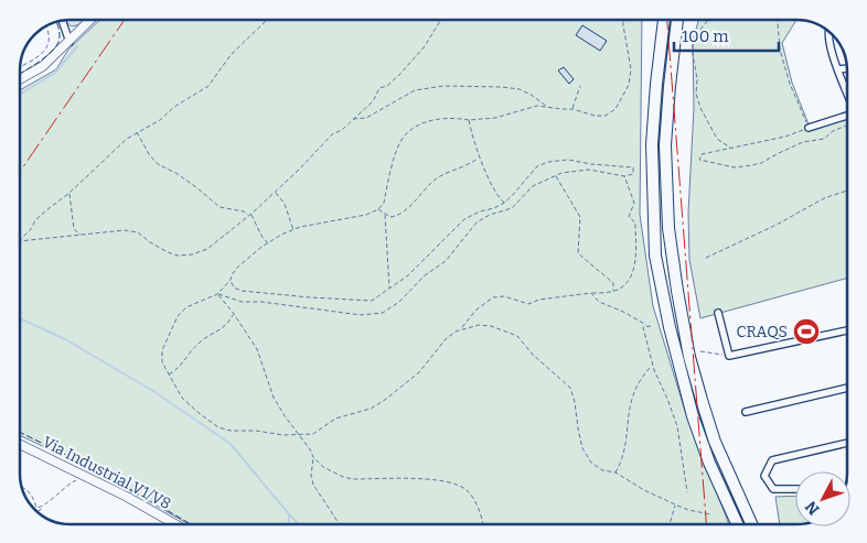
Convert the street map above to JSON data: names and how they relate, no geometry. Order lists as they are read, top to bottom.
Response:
{
  "streets": {
    "main road": ["Via Industrial V1/V8"]
  },
  "places": {
    "sports": ["CRAQS"]
  },
  "scale_bar": "100 m",
  "north": "bottom left"
}
